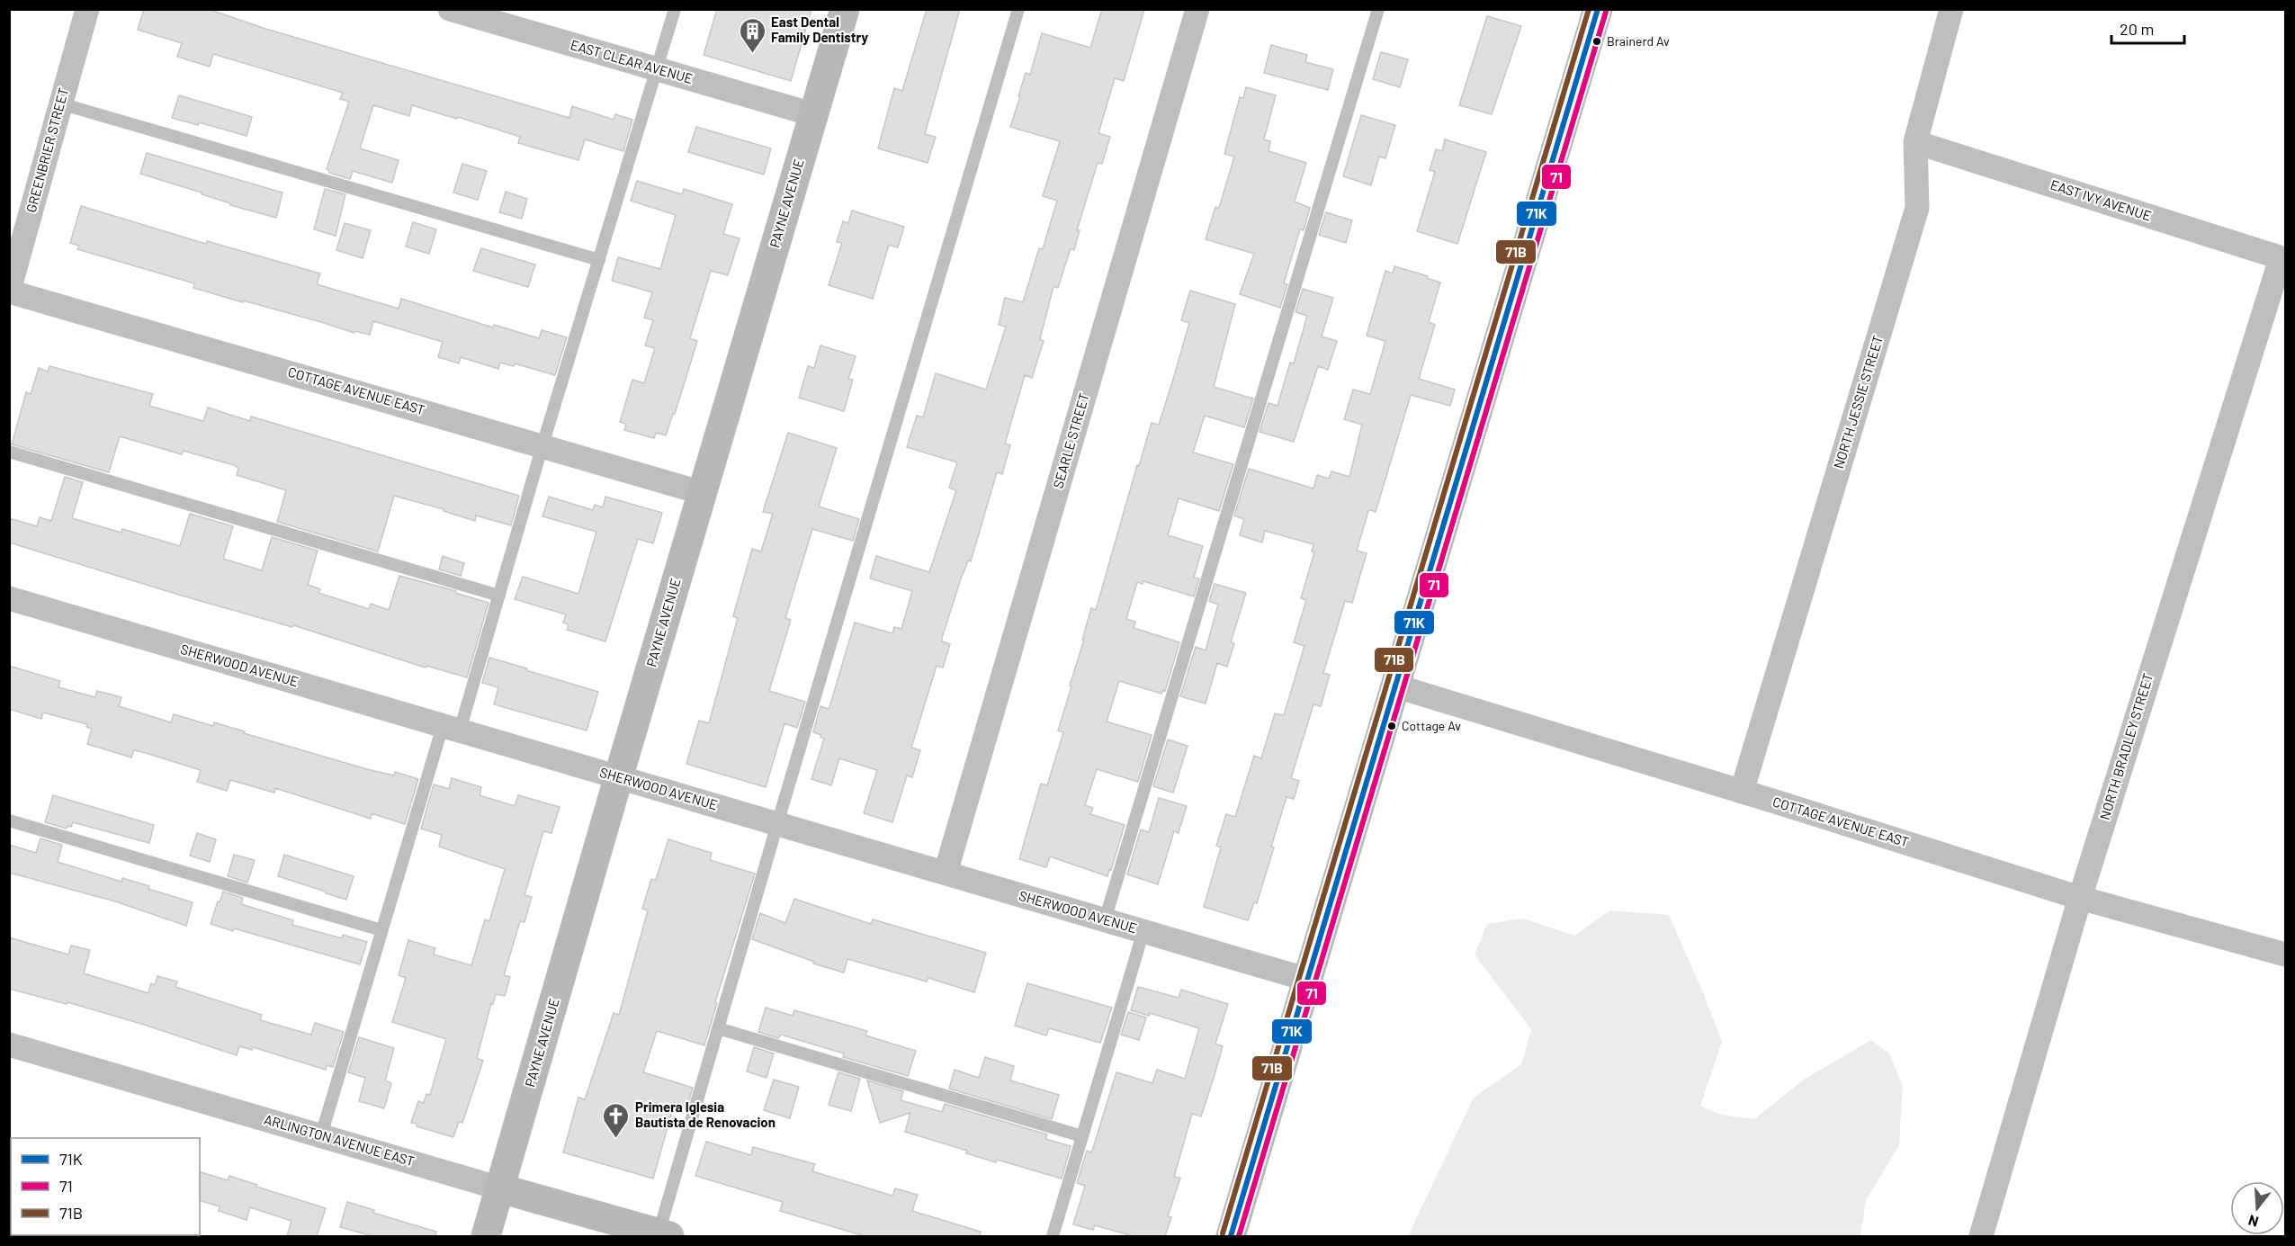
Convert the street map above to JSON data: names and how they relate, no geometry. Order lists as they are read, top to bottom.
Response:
{
  "streets": {
    "street": [
      "EAST CLEAR AVENUE",
      "GREENBRIER STREET",
      "EAST IVY AVENUE",
      "PAYNE AVENUE",
      "COTTAGE AVENUE EAST",
      "NORTH JESSIE STREET",
      "SEARLE STREET",
      "SHERWOOD AVENUE",
      "NORTH BRADLEY STREET",
      "ARLINGTON AVENUE EAST"
    ]
  },
  "crossings": [
    ["EAST CLEAR AVENUE", "PAYNE AVENUE"],
    ["GREENBRIER STREET", "COTTAGE AVENUE EAST"],
    ["EAST IVY AVENUE", "NORTH JESSIE STREET"],
    ["EAST IVY AVENUE", "NORTH BRADLEY STREET"],
    ["PAYNE AVENUE", "COTTAGE AVENUE EAST"],
    ["PAYNE AVENUE", "SHERWOOD AVENUE"],
    ["PAYNE AVENUE", "ARLINGTON AVENUE EAST"],
    ["COTTAGE AVENUE EAST", "NORTH JESSIE STREET"],
    ["COTTAGE AVENUE EAST", "NORTH BRADLEY STREET"],
    ["SEARLE STREET", "SHERWOOD AVENUE"]
  ],
  "places": {
    "other": ["Brainerd Av", "Cottage Av"],
    "building": ["East Dental Family Dentistry"],
    "church": ["Primera Iglesia Bautista de Renovacion"]
  },
  "lines": ["transit line 71K", "transit line 71B", "transit line 71"],
  "legend": ["71K", "71", "71B"],
  "scale_bar": "20 m",
  "north": "bottom"
}
